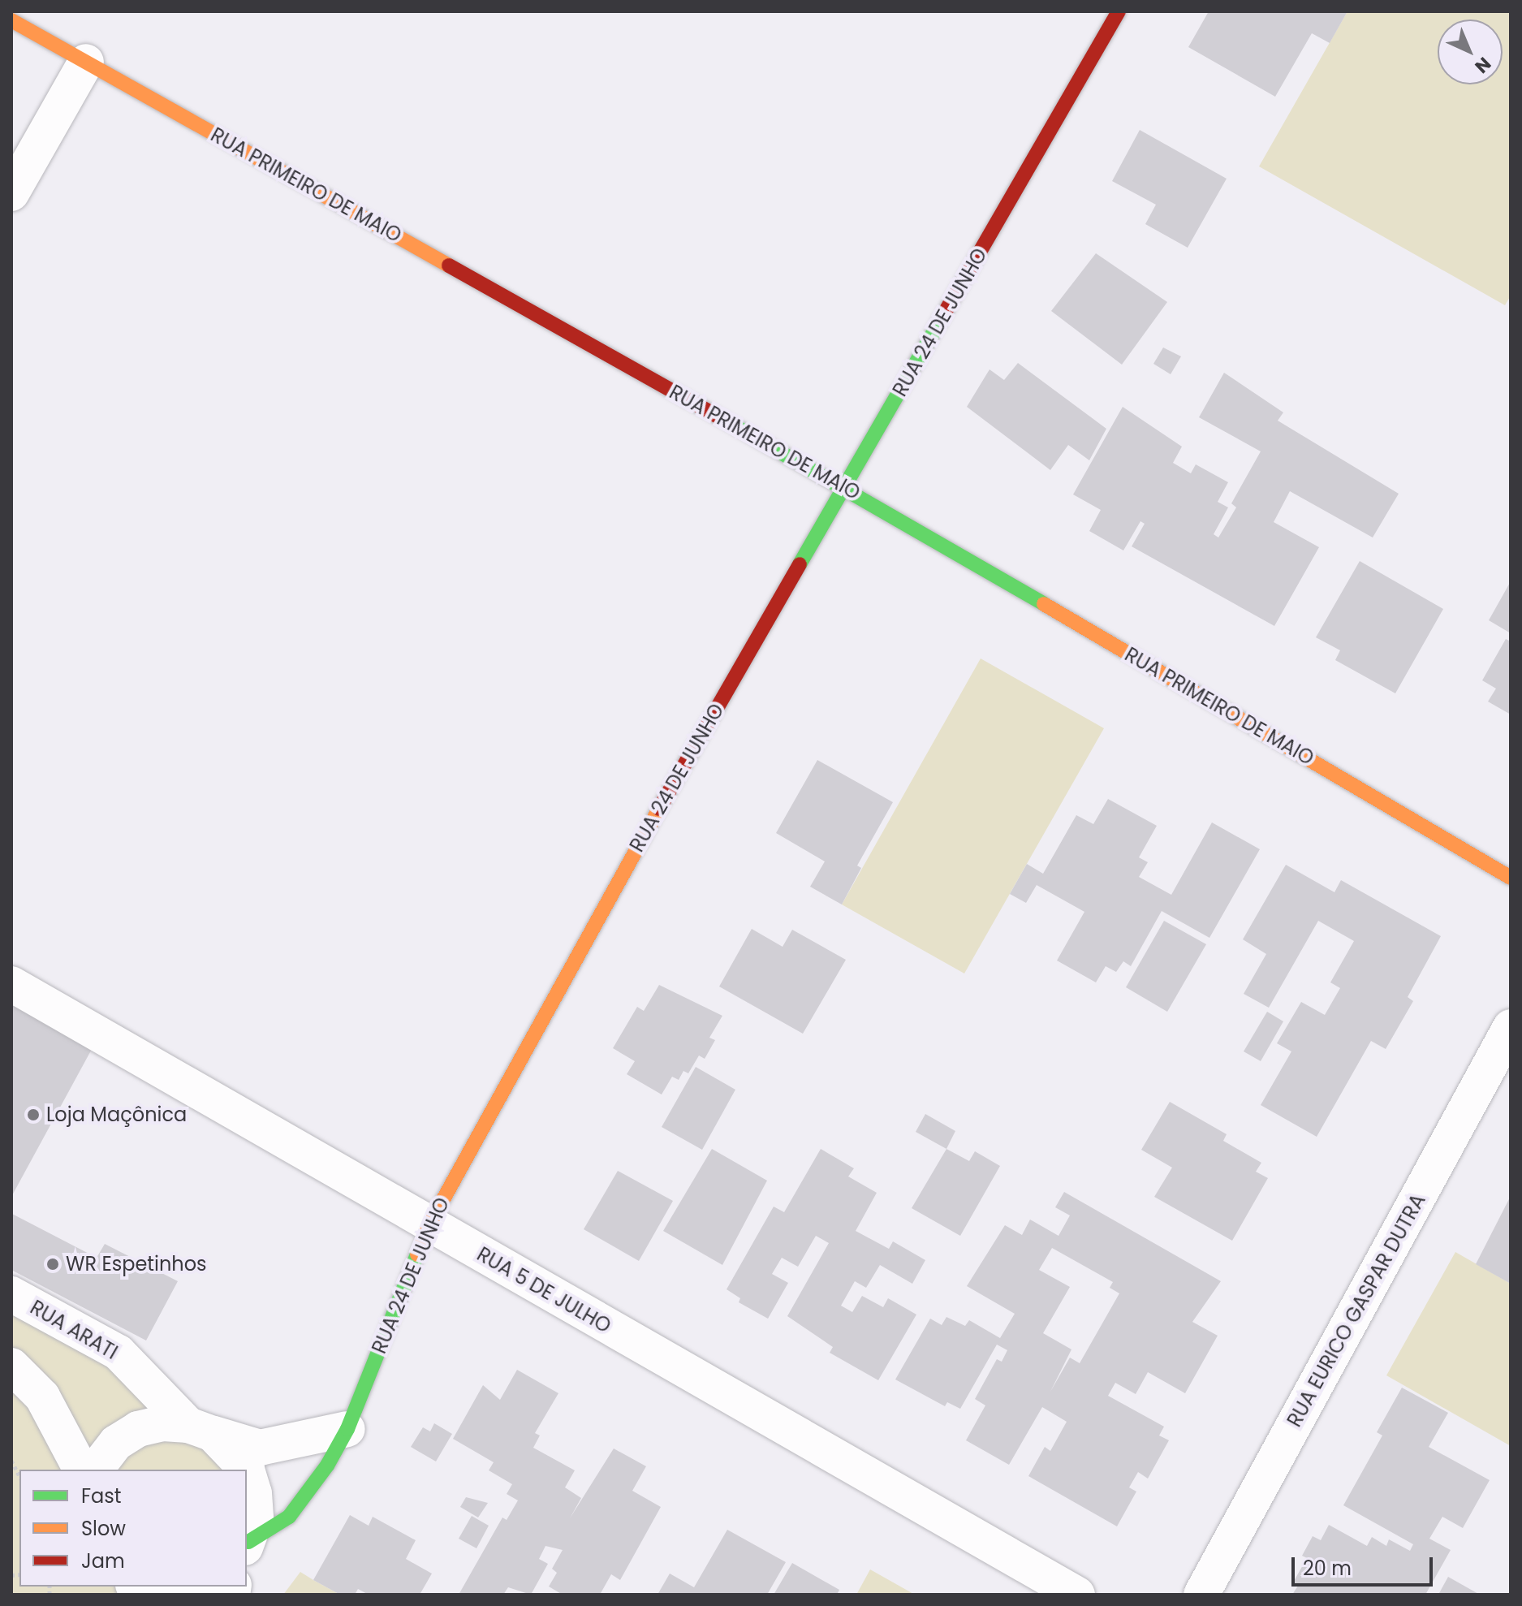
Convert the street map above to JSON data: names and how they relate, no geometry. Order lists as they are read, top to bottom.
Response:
{
  "streets": {
    "street": [
      "RUA PRIMEIRO DE MAIO",
      "RUA 24 DE JUNHO",
      "RUA 5 DE JULHO",
      "RUA EURICO GASPAR DUTRA",
      "RUA ARATI"
    ]
  },
  "crossings": [
    ["RUA PRIMEIRO DE MAIO", "RUA 24 DE JUNHO"],
    ["RUA 24 DE JUNHO", "RUA 5 DE JULHO"],
    ["RUA 24 DE JUNHO", "RUA ARATI"]
  ],
  "places": ["Loja Maçônica", "WR Espetinhos"],
  "legend": ["Fast", "Slow", "Jam"],
  "scale_bar": "20 m",
  "north": "bottom right"
}
